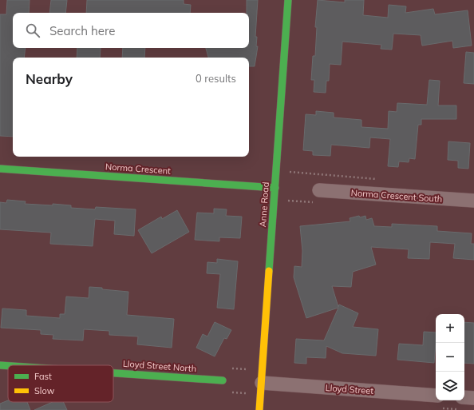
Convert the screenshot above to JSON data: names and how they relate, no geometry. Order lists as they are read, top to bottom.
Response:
{
  "streets": {
    "street": [
      "Norma Crescent",
      "Norma Crescent South",
      "Anne Road",
      "Lloyd Street North",
      "Lloyd Street"
    ]
  },
  "crossings": [
    ["Norma Crescent", "Anne Road"],
    ["Anne Road", "Lloyd Street"]
  ],
  "legend": ["Fast", "Slow"],
  "page": {
    "search": "Search here",
    "heading": ["Nearby", "0 results"],
    "map_buttons": ["+", "−"]
  }
}
